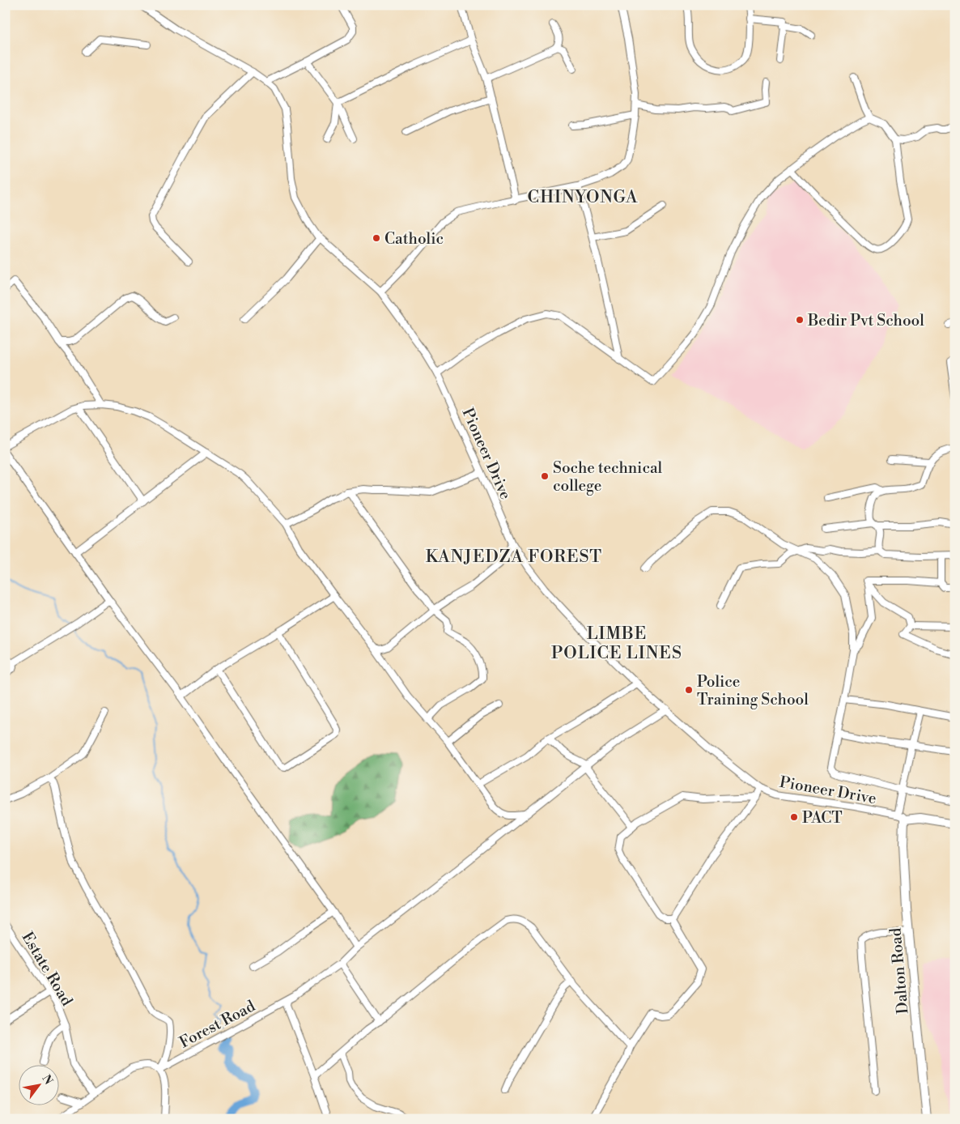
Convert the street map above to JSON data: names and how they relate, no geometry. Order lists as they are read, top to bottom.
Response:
{
  "streets": {
    "main road": ["Dalton Road"],
    "street": ["Pioneer Drive", "Estate Road", "Forest Road"]
  },
  "crossings": [
    ["Pioneer Drive", "Dalton Road"],
    ["Pioneer Drive", "Forest Road"]
  ],
  "districts": ["CHINYONGA", "KANJEDZA FOREST", "LIMBE POLICE LINES"],
  "places": [
    "Catholic",
    "Bedir Pvt School",
    "Soche technical college",
    "Police Training School",
    "PACT"
  ],
  "north": "top right"
}
